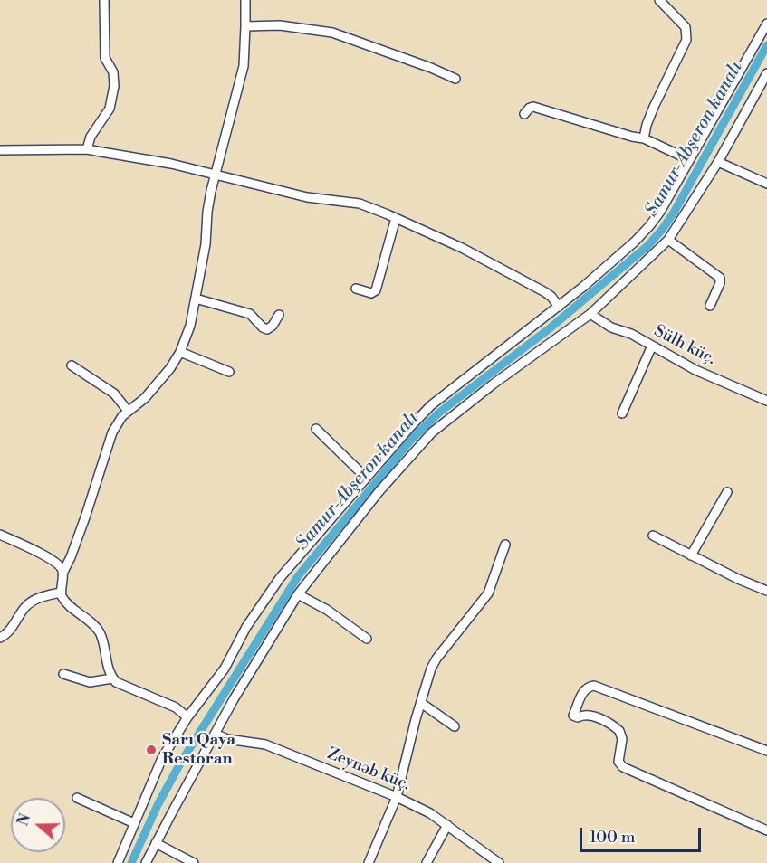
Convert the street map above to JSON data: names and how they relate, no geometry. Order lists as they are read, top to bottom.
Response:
{
  "streets": {
    "street": ["Sülh küç.", "Zeynəb küç."]
  },
  "water": ["Samur-Abşeron kanalı"],
  "places": ["Sarı Qaya Restoran"],
  "scale_bar": "100 m",
  "north": "left"
}
